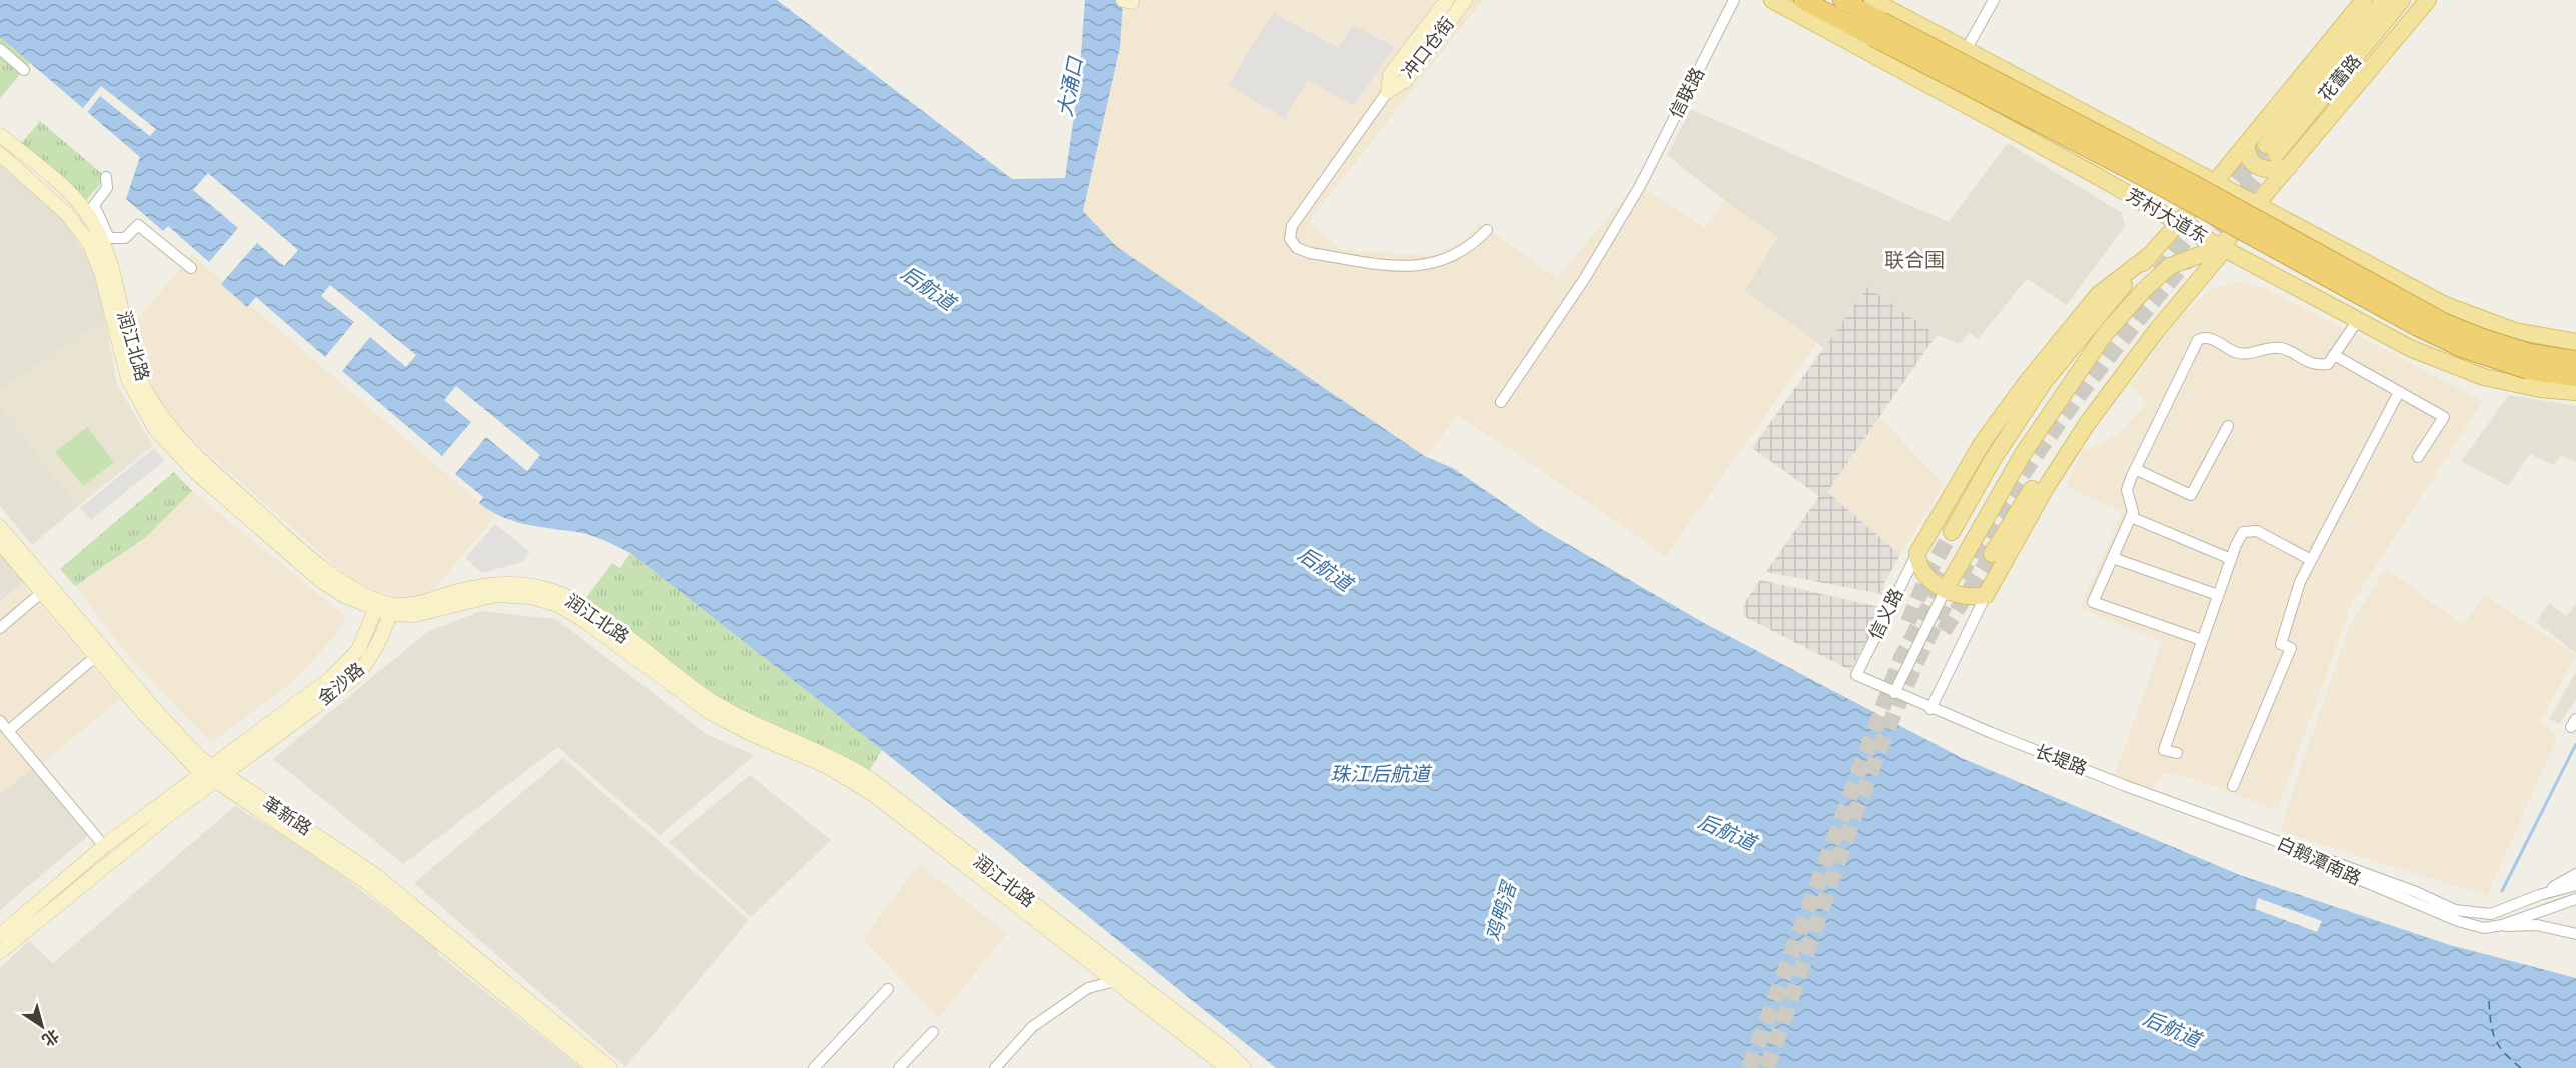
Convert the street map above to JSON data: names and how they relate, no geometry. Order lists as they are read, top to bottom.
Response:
{
  "streets": {
    "highway": ["芳村大道东"],
    "main road": ["花蕾路"],
    "street": [
      "冲口仓街",
      "信联路",
      "润江北路",
      "信义路",
      "金沙路",
      "长堤路",
      "革新路",
      "白鹅潭南路"
    ]
  },
  "crossings": [
    ["润江北路", "金沙路"],
    ["信义路", "长堤路"],
    ["金沙路", "革新路"],
    ["长堤路", "白鹅潭南路"]
  ],
  "districts": ["联合围"],
  "water": [
    "大涌口",
    "后航道",
    "珠江后航道",
    "鸡鸭滘"
  ],
  "north": "bottom right"
}
